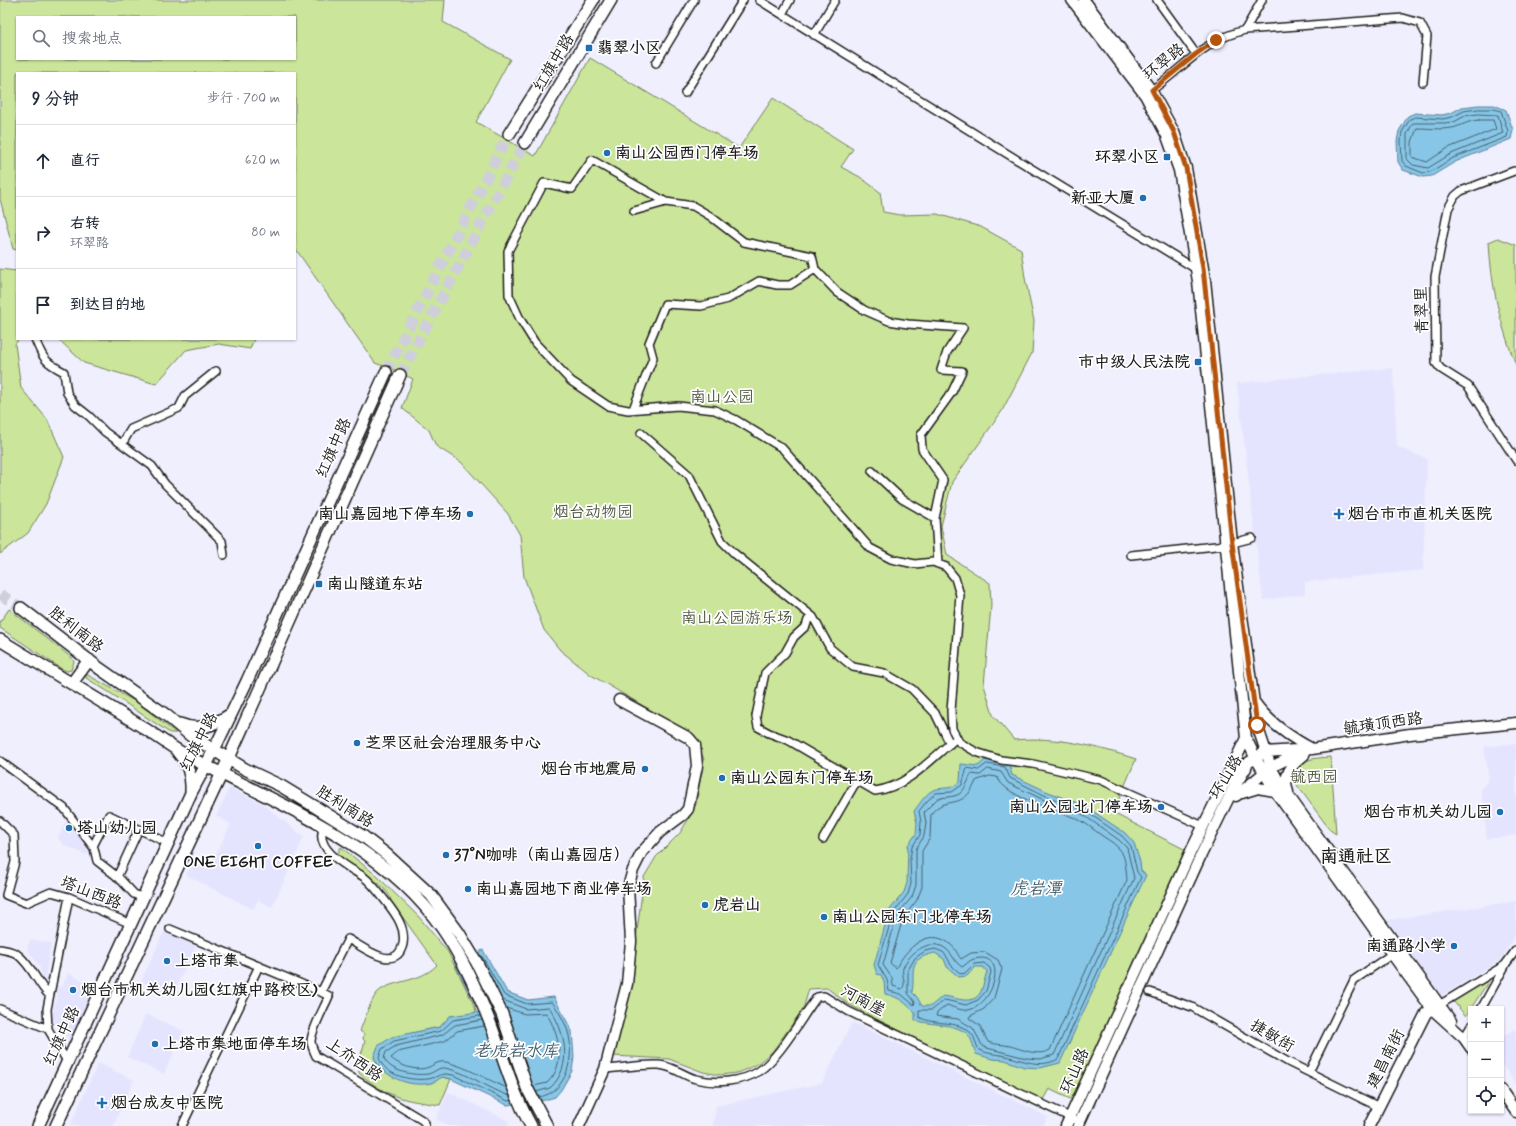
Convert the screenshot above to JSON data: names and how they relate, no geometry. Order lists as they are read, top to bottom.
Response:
{
  "streets": {
    "main road": [
      "红旗中路",
      "胜利南路",
      "毓璜顶西路",
      "环山路",
      "建昌南街"
    ],
    "street": [
      "环翠路",
      "青翠里",
      "塔山西路",
      "河南崖",
      "捷敏街",
      "上夼西路"
    ]
  },
  "crossings": [
    ["红旗中路", "胜利南路"],
    ["红旗中路", "塔山西路"],
    ["毓璜顶西路", "环山路"],
    ["环山路", "河南崖"],
    ["捷敏街", "建昌南街"]
  ],
  "districts": ["南通社区"],
  "water": ["虎岩潭", "老虎岩水库"],
  "parks": [
    "南山公园",
    "烟台动物园",
    "南山公园游乐场",
    "毓西园"
  ],
  "places": {
    "transit": [
      "翡翠小区",
      "环翠小区",
      "市中级人民法院",
      "南山隧道东站"
    ],
    "other": [
      "南山公园西门停车场",
      "新亚大厦",
      "南山嘉园地下停车场",
      "芝罘区社会治理服务中心",
      "烟台市地震局",
      "南山公园东门停车场",
      "南山公园北门停车场",
      "烟台市机关幼儿园",
      "塔山幼儿园",
      "ONE EIGHT COFFEE",
      "37°N咖啡（南山嘉园店）",
      "南山嘉园地下商业停车场",
      "虎岩山",
      "南山公园东门北停车场",
      "南通路小学",
      "上塔市集",
      "烟台市机关幼儿园(红旗中路校区)",
      "上塔市集地面停车场"
    ],
    "health": ["烟台市市直机关医院", "烟台成友中医院"]
  },
  "page": {
    "search": "搜索地点",
    "heading": ["9 分钟", "步行 · 700 m"],
    "list": [
      ["直行", "620 m"],
      ["右转", "环翠路", "80 m"],
      "到达目的地"
    ],
    "map_buttons": ["+", "−"]
  }
}
